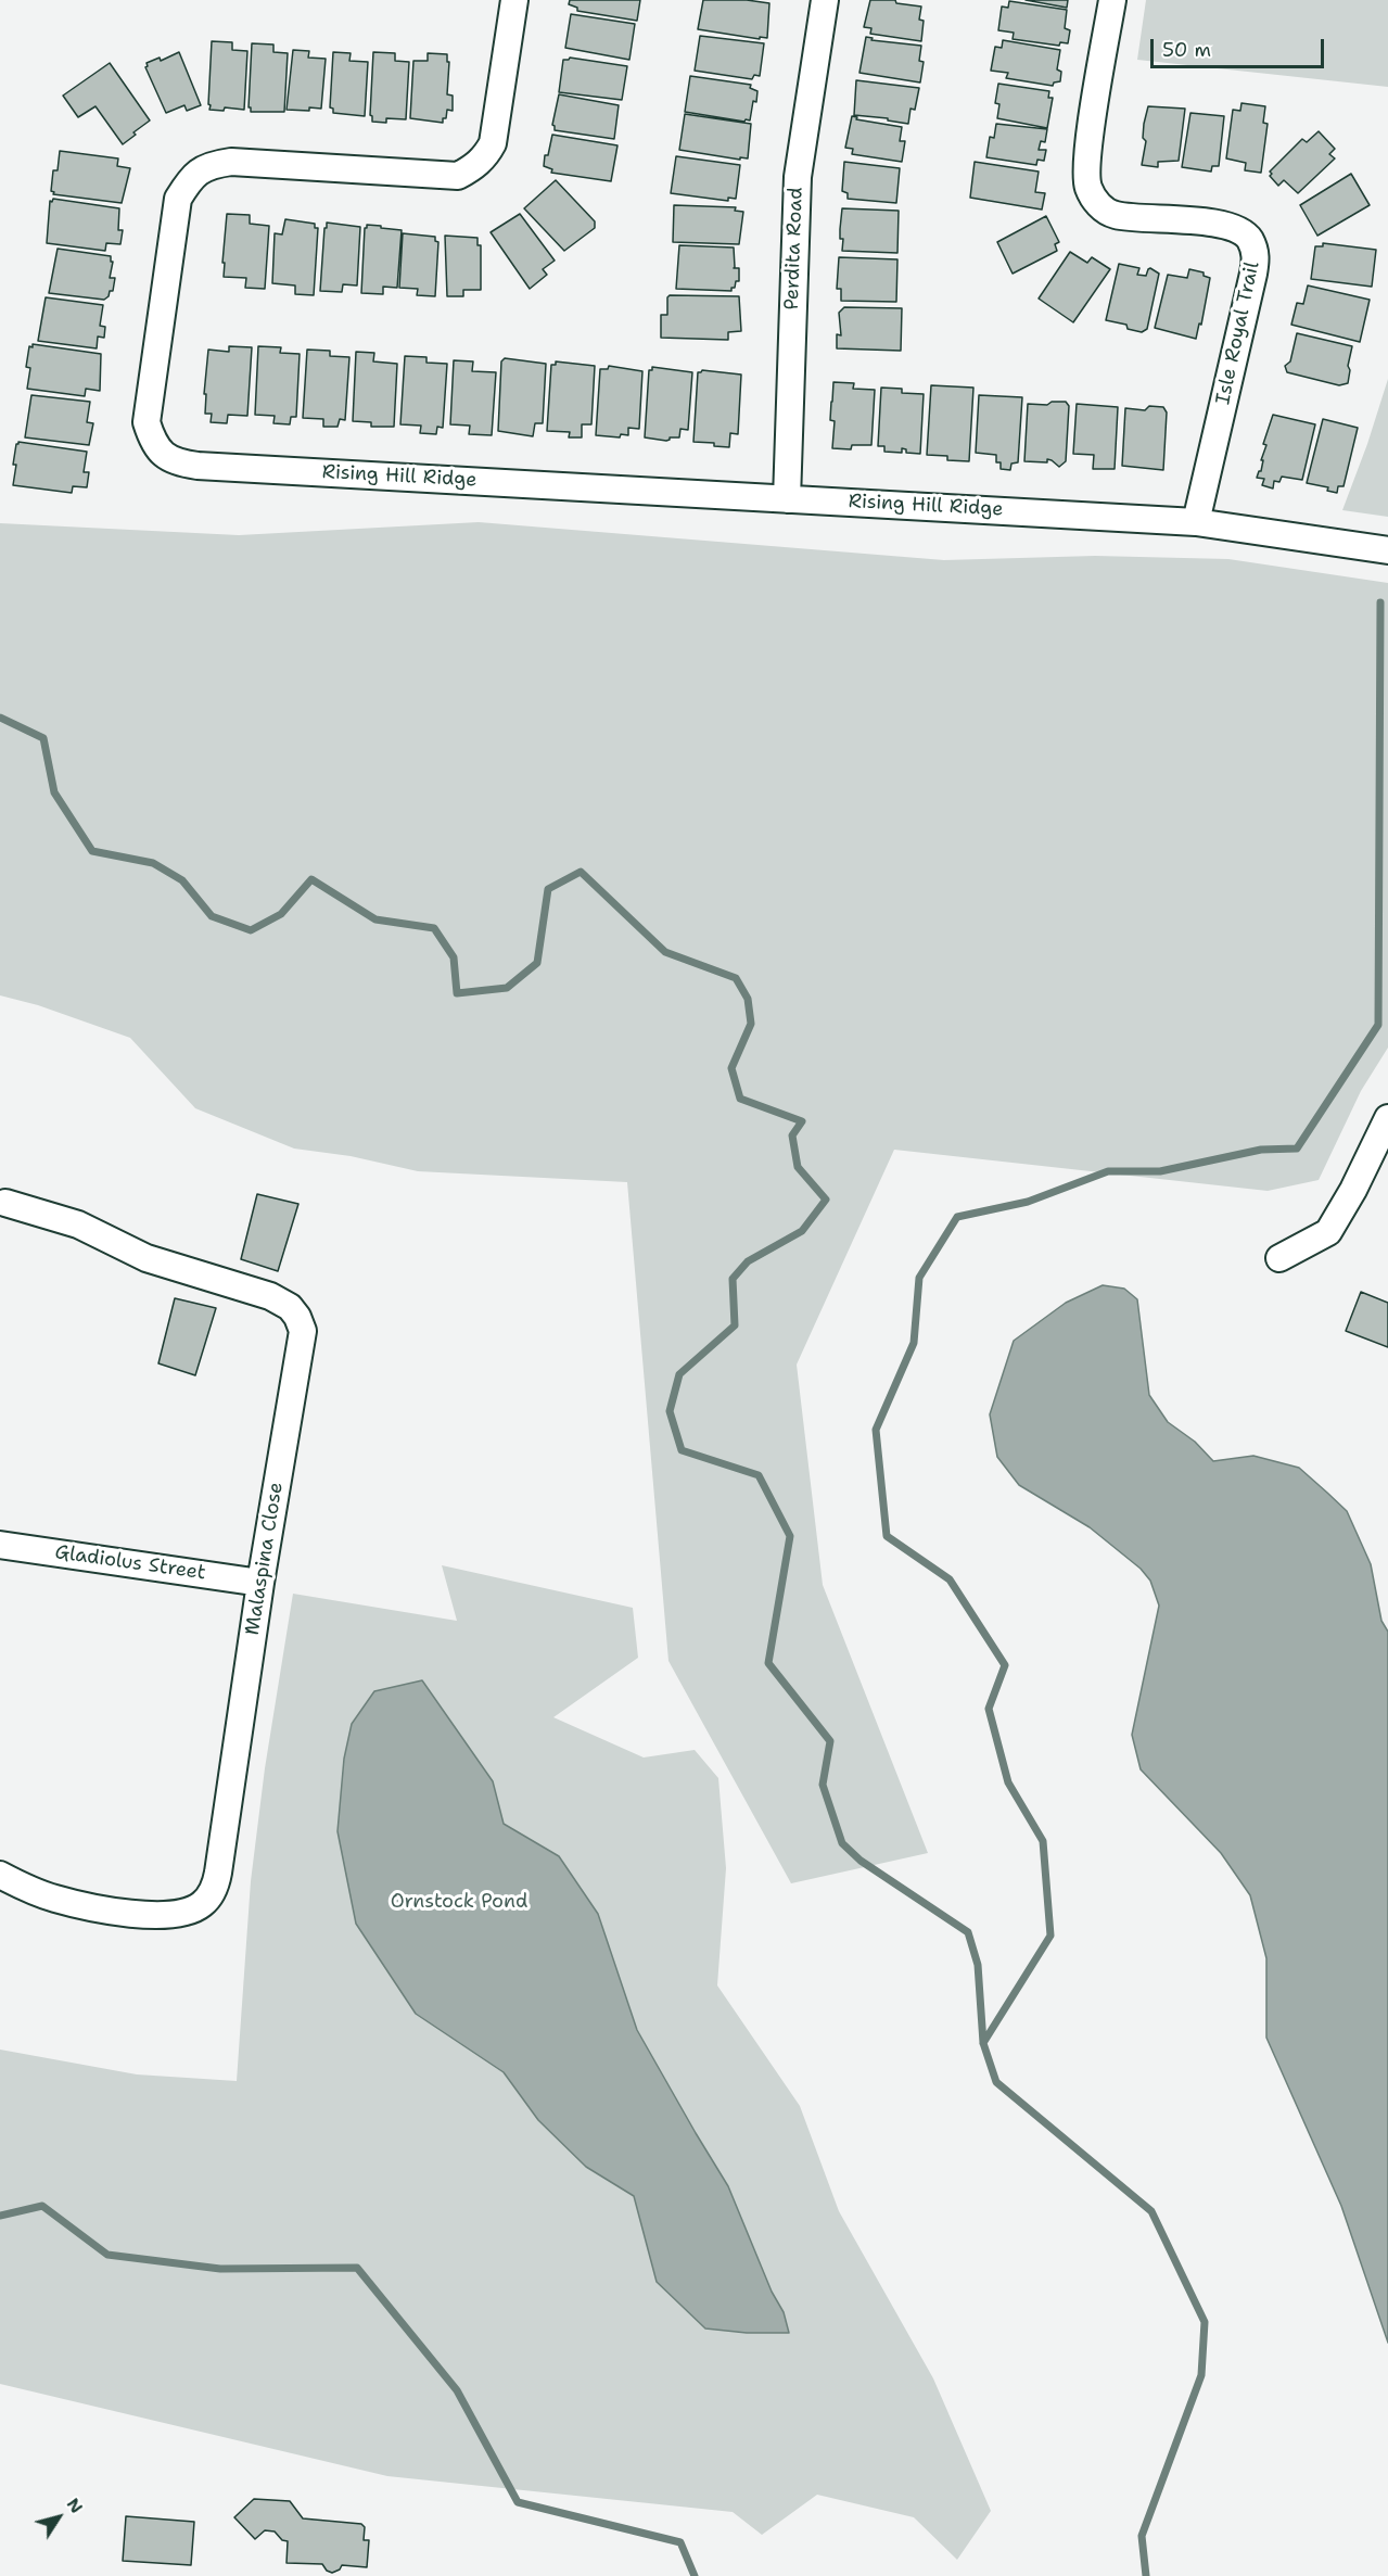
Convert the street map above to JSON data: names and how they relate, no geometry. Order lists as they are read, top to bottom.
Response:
{
  "streets": {
    "street": [
      "Perdita Road",
      "Isle Royal Trail",
      "Rising Hill Ridge",
      "Malaspina Close",
      "Gladiolus Street"
    ]
  },
  "crossings": [
    ["Perdita Road", "Rising Hill Ridge"],
    ["Isle Royal Trail", "Rising Hill Ridge"],
    ["Malaspina Close", "Gladiolus Street"]
  ],
  "parks": ["Ornstock Pond"],
  "scale_bar": "50 m",
  "north": "top right"
}
